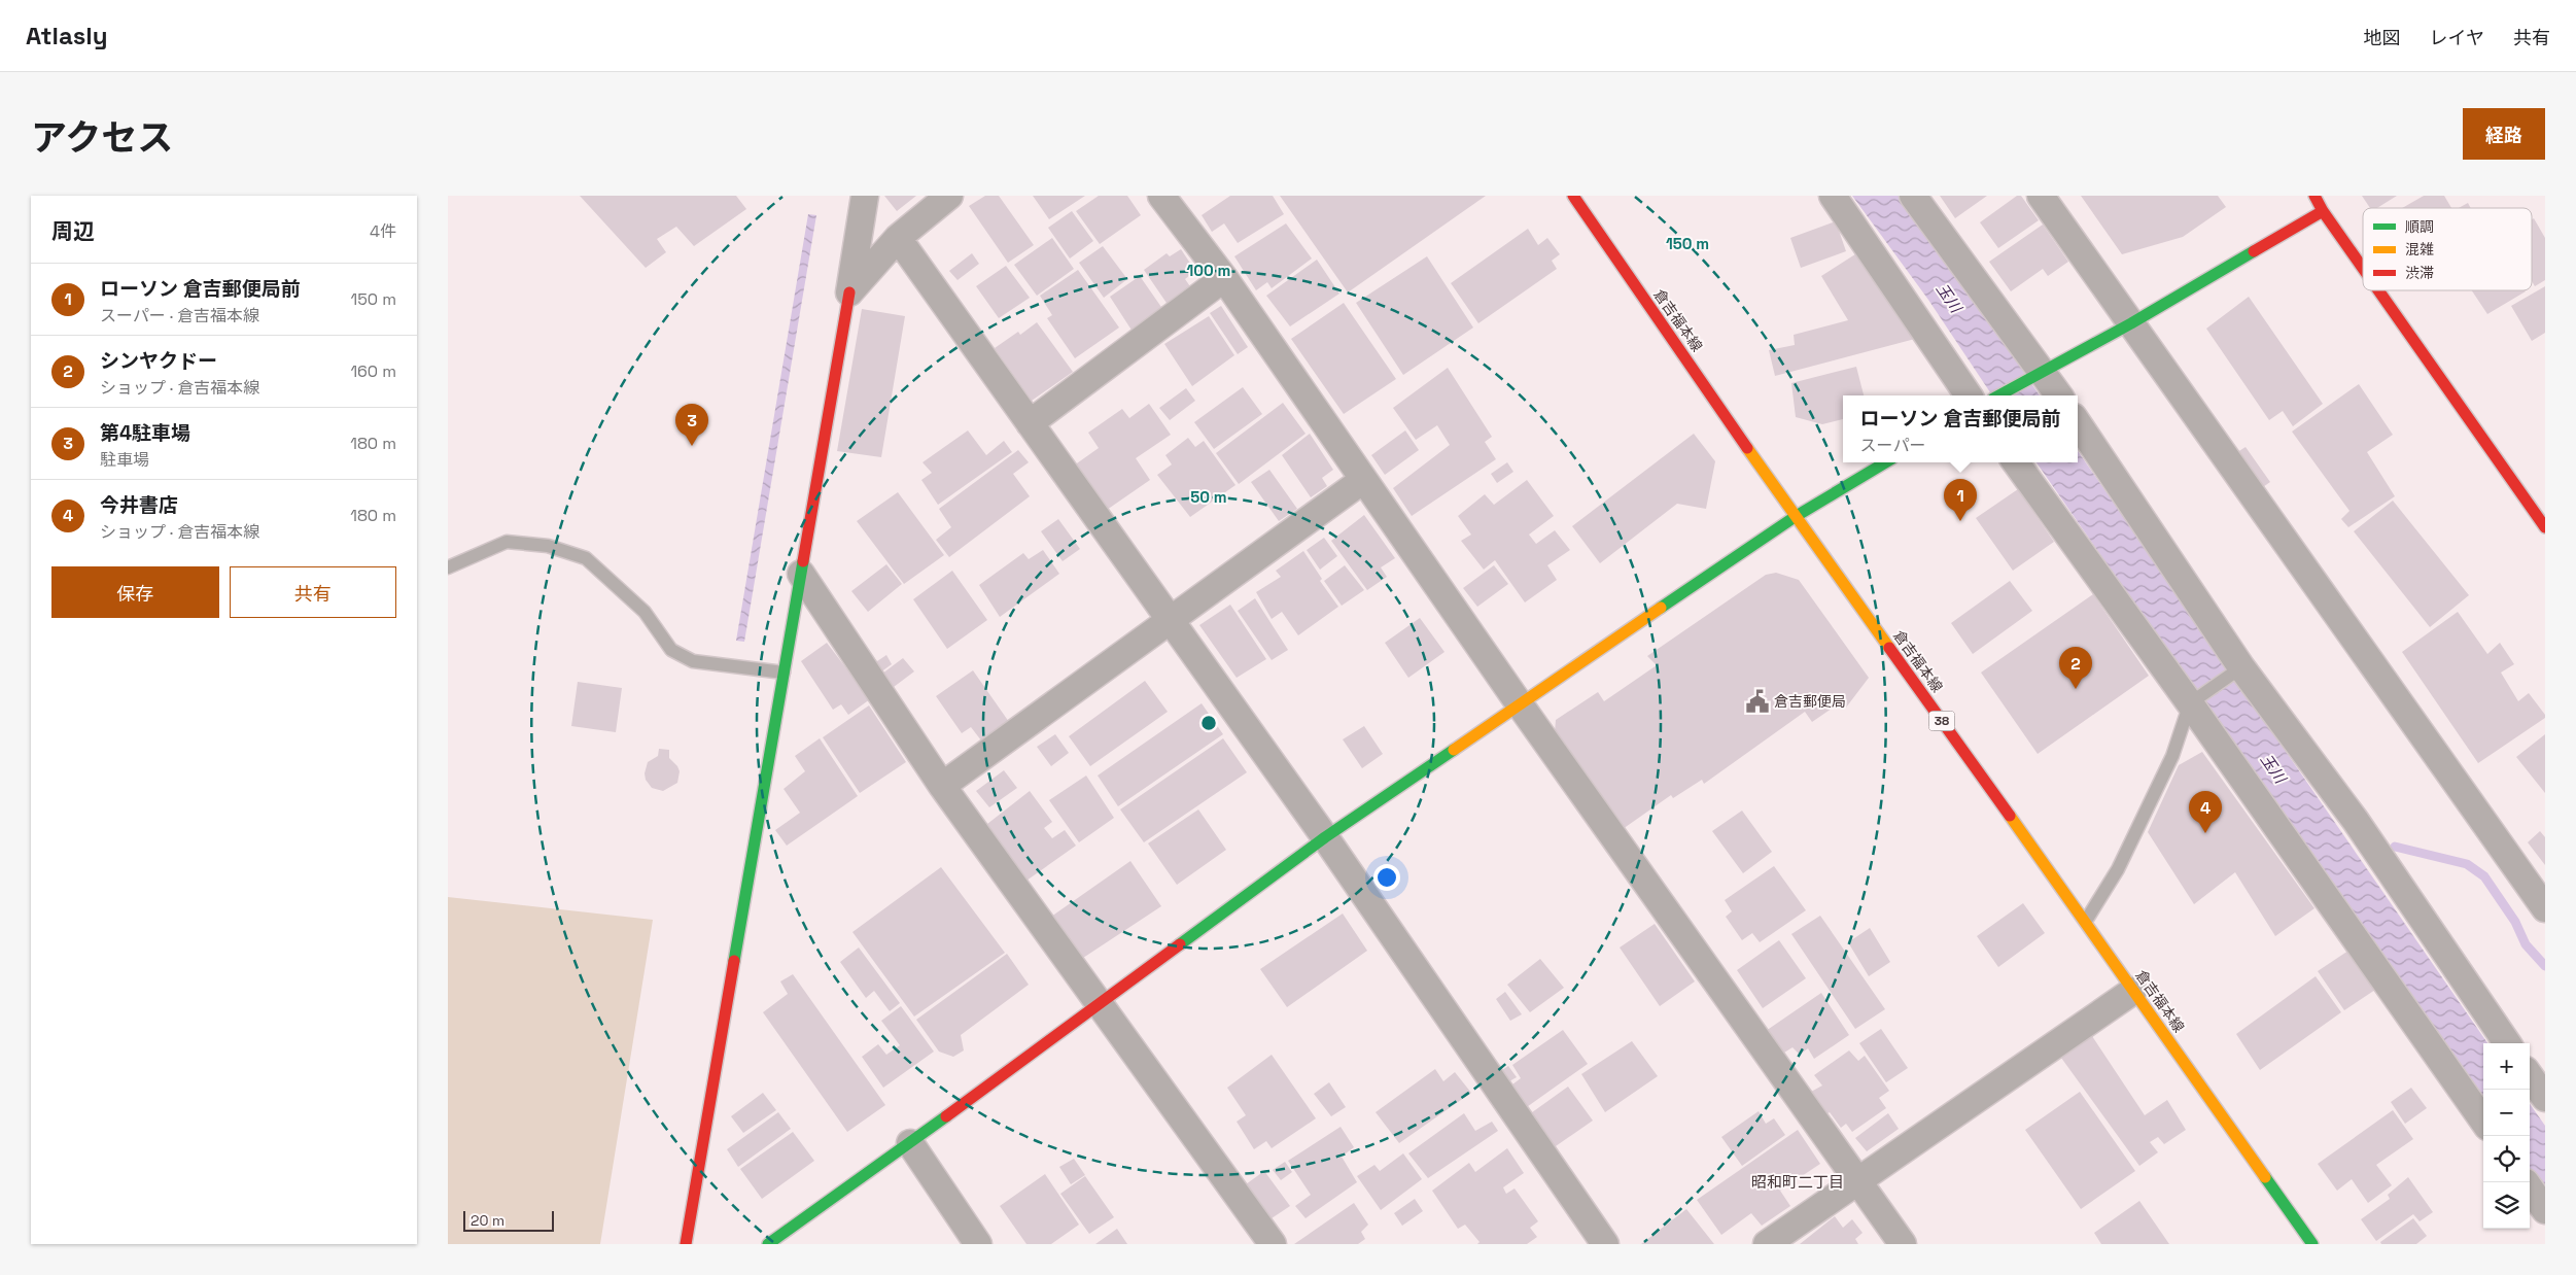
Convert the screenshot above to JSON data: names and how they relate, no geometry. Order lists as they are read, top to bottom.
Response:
{
  "streets": {
    "street": ["倉吉福本線", "38"]
  },
  "districts": ["昭和町二丁目"],
  "water": ["玉川"],
  "places": {
    "public building": ["倉吉郵便局"]
  },
  "legend": ["順調", "混雑", "渋滞"],
  "scale_bar": "20 m",
  "page": {
    "header": "Atlasly",
    "nav": ["地図", "レイヤ", "共有"],
    "title": "アクセス",
    "buttons": [
      "経路",
      ["保存", "共有"]
    ],
    "heading": ["周辺", "4件"],
    "list": [
      {
        "mark": "1",
        "name": "ローソン 倉吉郵便局前",
        "note": "スーパー · 倉吉福本線",
        "value": "150 m"
      },
      {
        "mark": "2",
        "name": "シンヤクドー",
        "note": "ショップ · 倉吉福本線",
        "value": "160 m"
      },
      {
        "mark": "3",
        "name": "第4駐車場",
        "note": "駐車場",
        "value": "180 m"
      },
      {
        "mark": "4",
        "name": "今井書店",
        "note": "ショップ · 倉吉福本線",
        "value": "180 m"
      }
    ],
    "popup": ["ローソン 倉吉郵便局前", "スーパー"],
    "pins": [
      "3",
      "1",
      "2",
      "4"
    ],
    "map_buttons": ["+", "−"],
    "scale": "20 m"
  },
  "rings": ["150 m", "100 m", "50 m"]
}
